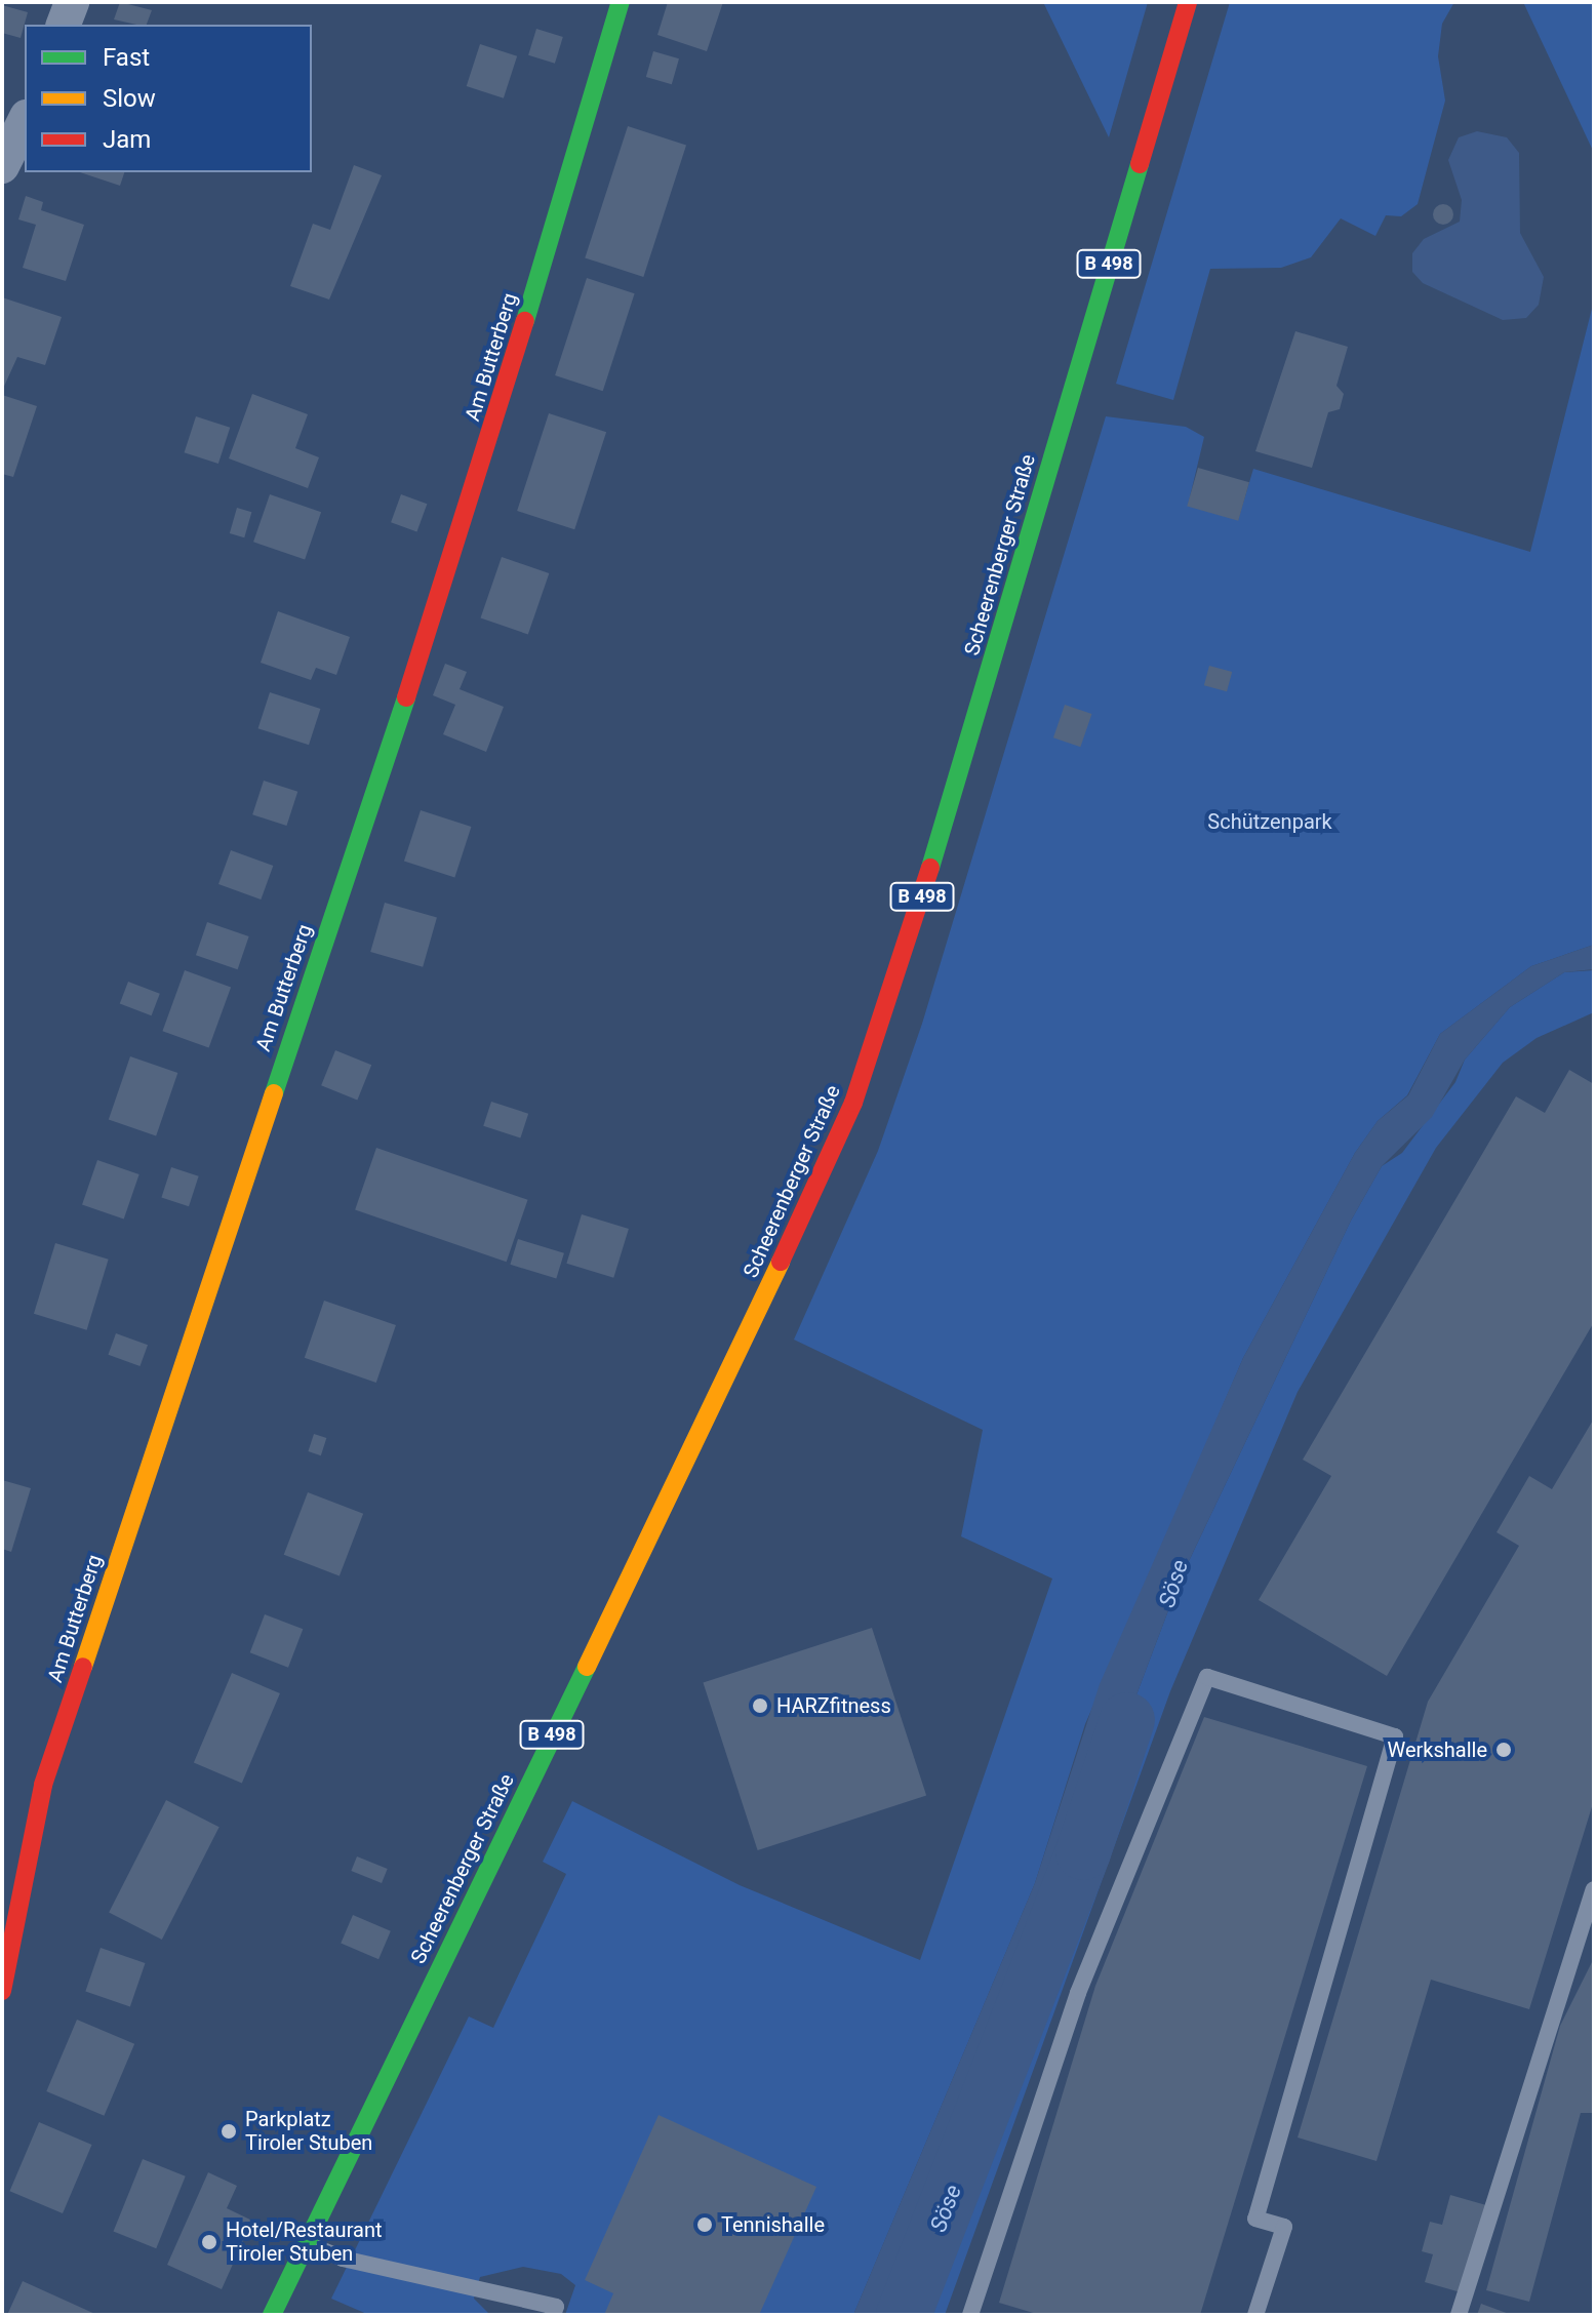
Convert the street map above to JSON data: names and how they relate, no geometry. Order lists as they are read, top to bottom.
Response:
{
  "streets": {
    "main road": ["B 498", "Am Butterberg", "Scheerenberger Straße"]
  },
  "water": ["Söse"],
  "parks": ["Schützenpark"],
  "places": [
    "HARZfitness",
    "Werkshalle",
    "Parkplatz Tiroler Stuben",
    "Tennishalle",
    "Hotel/Restaurant Tiroler Stuben"
  ],
  "legend": ["Fast", "Slow", "Jam"]
}
